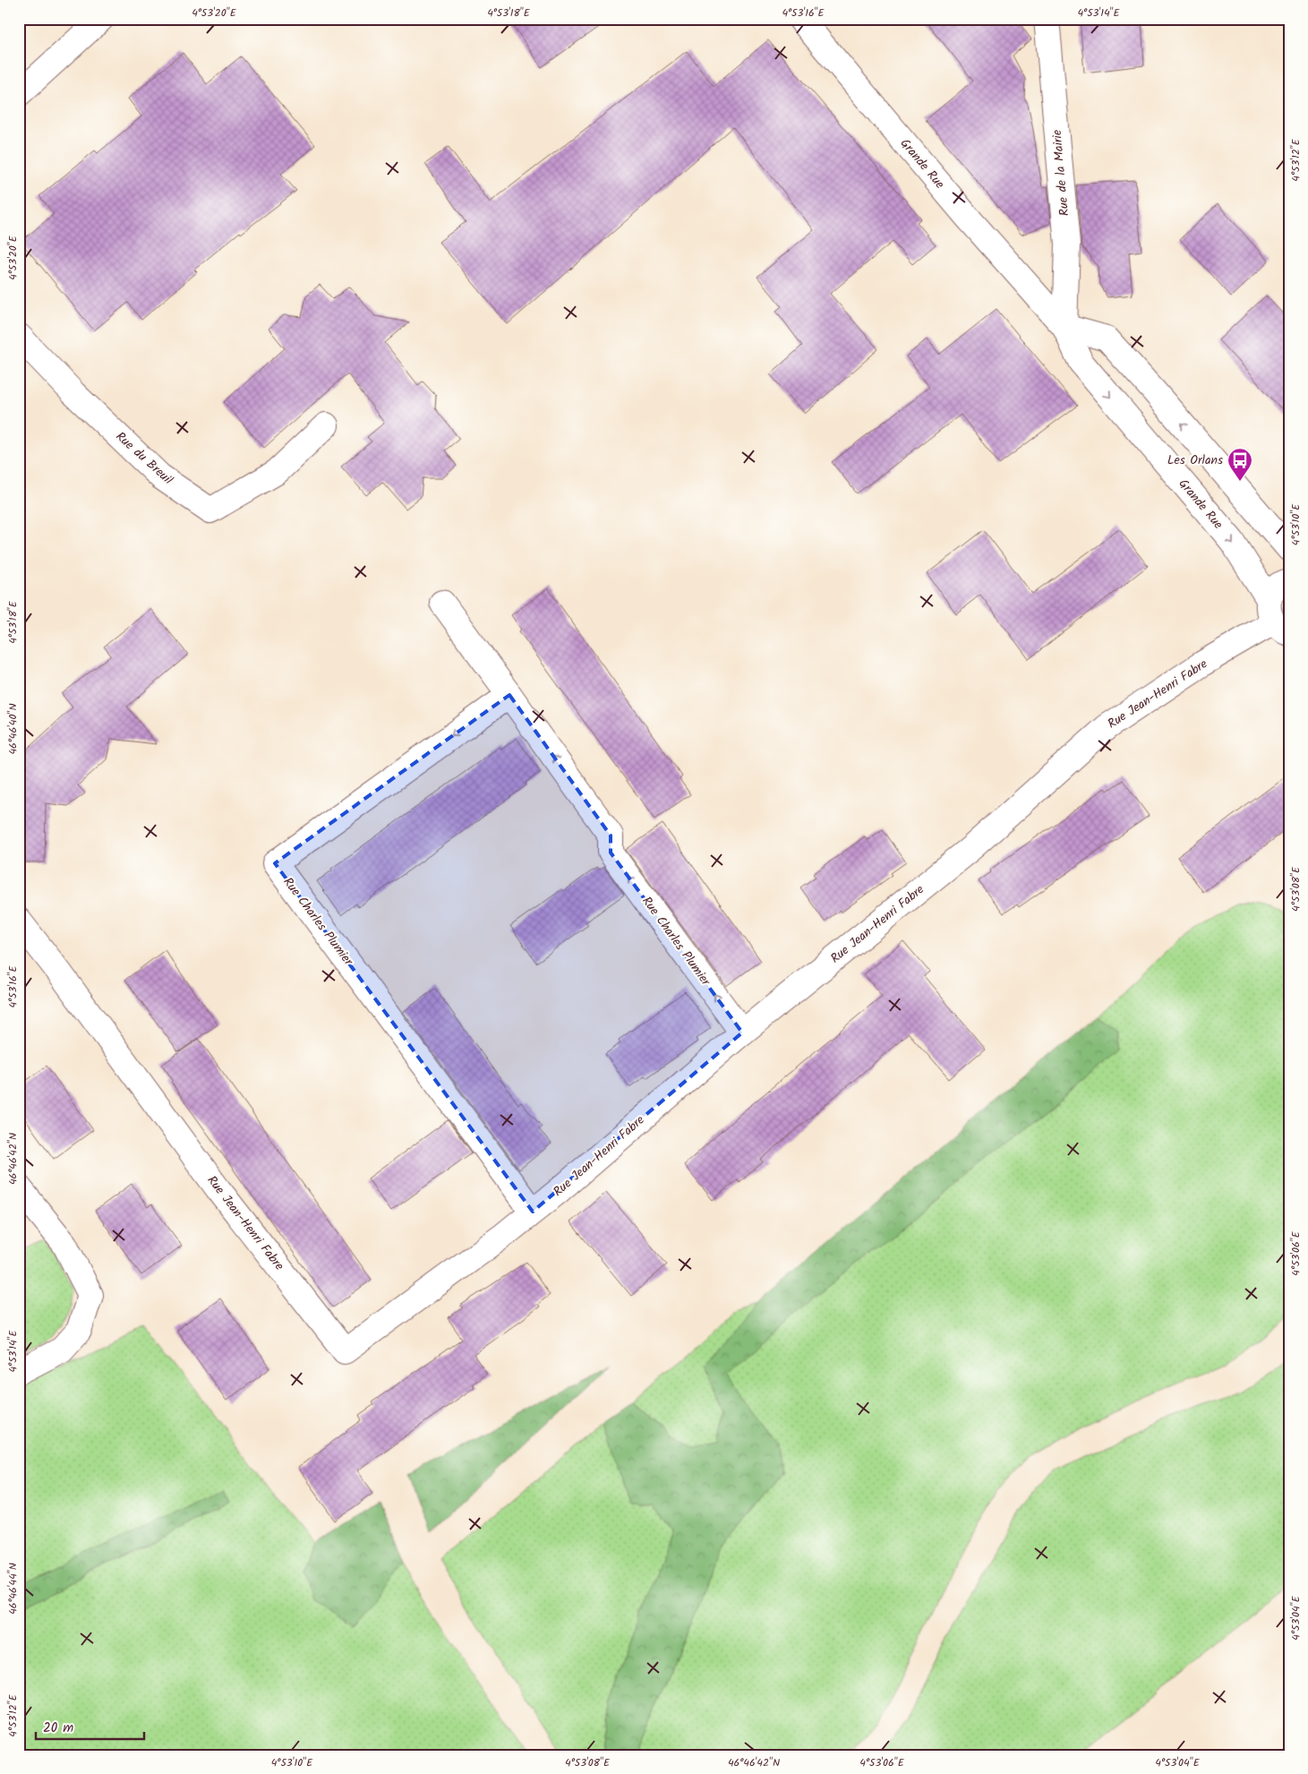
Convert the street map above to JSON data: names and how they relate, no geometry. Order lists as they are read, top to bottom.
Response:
{
  "streets": {
    "street": [
      "Grande Rue",
      "Rue de la Mairie",
      "Rue du Breuil",
      "Rue Jean-Henri Fabre",
      "Rue Charles Plumier"
    ]
  },
  "crossings": [
    ["Grande Rue", "Rue de la Mairie"],
    ["Rue Jean-Henri Fabre", "Rue Charles Plumier"]
  ],
  "places": {
    "bus stop": ["Les Orlans"]
  },
  "scale_bar": "20 m",
  "coordinates": [
    "4°53'20\"E",
    "4°53'18\"E",
    "4°53'16\"E",
    "4°53'14\"E",
    "4°53'12\"E",
    "4°53'10\"E",
    "46°46'40\"N",
    "4°53'08\"E",
    "46°46'42\"N",
    "4°53'06\"E",
    "46°46'44\"N",
    "4°53'04\"E"
  ]
}
